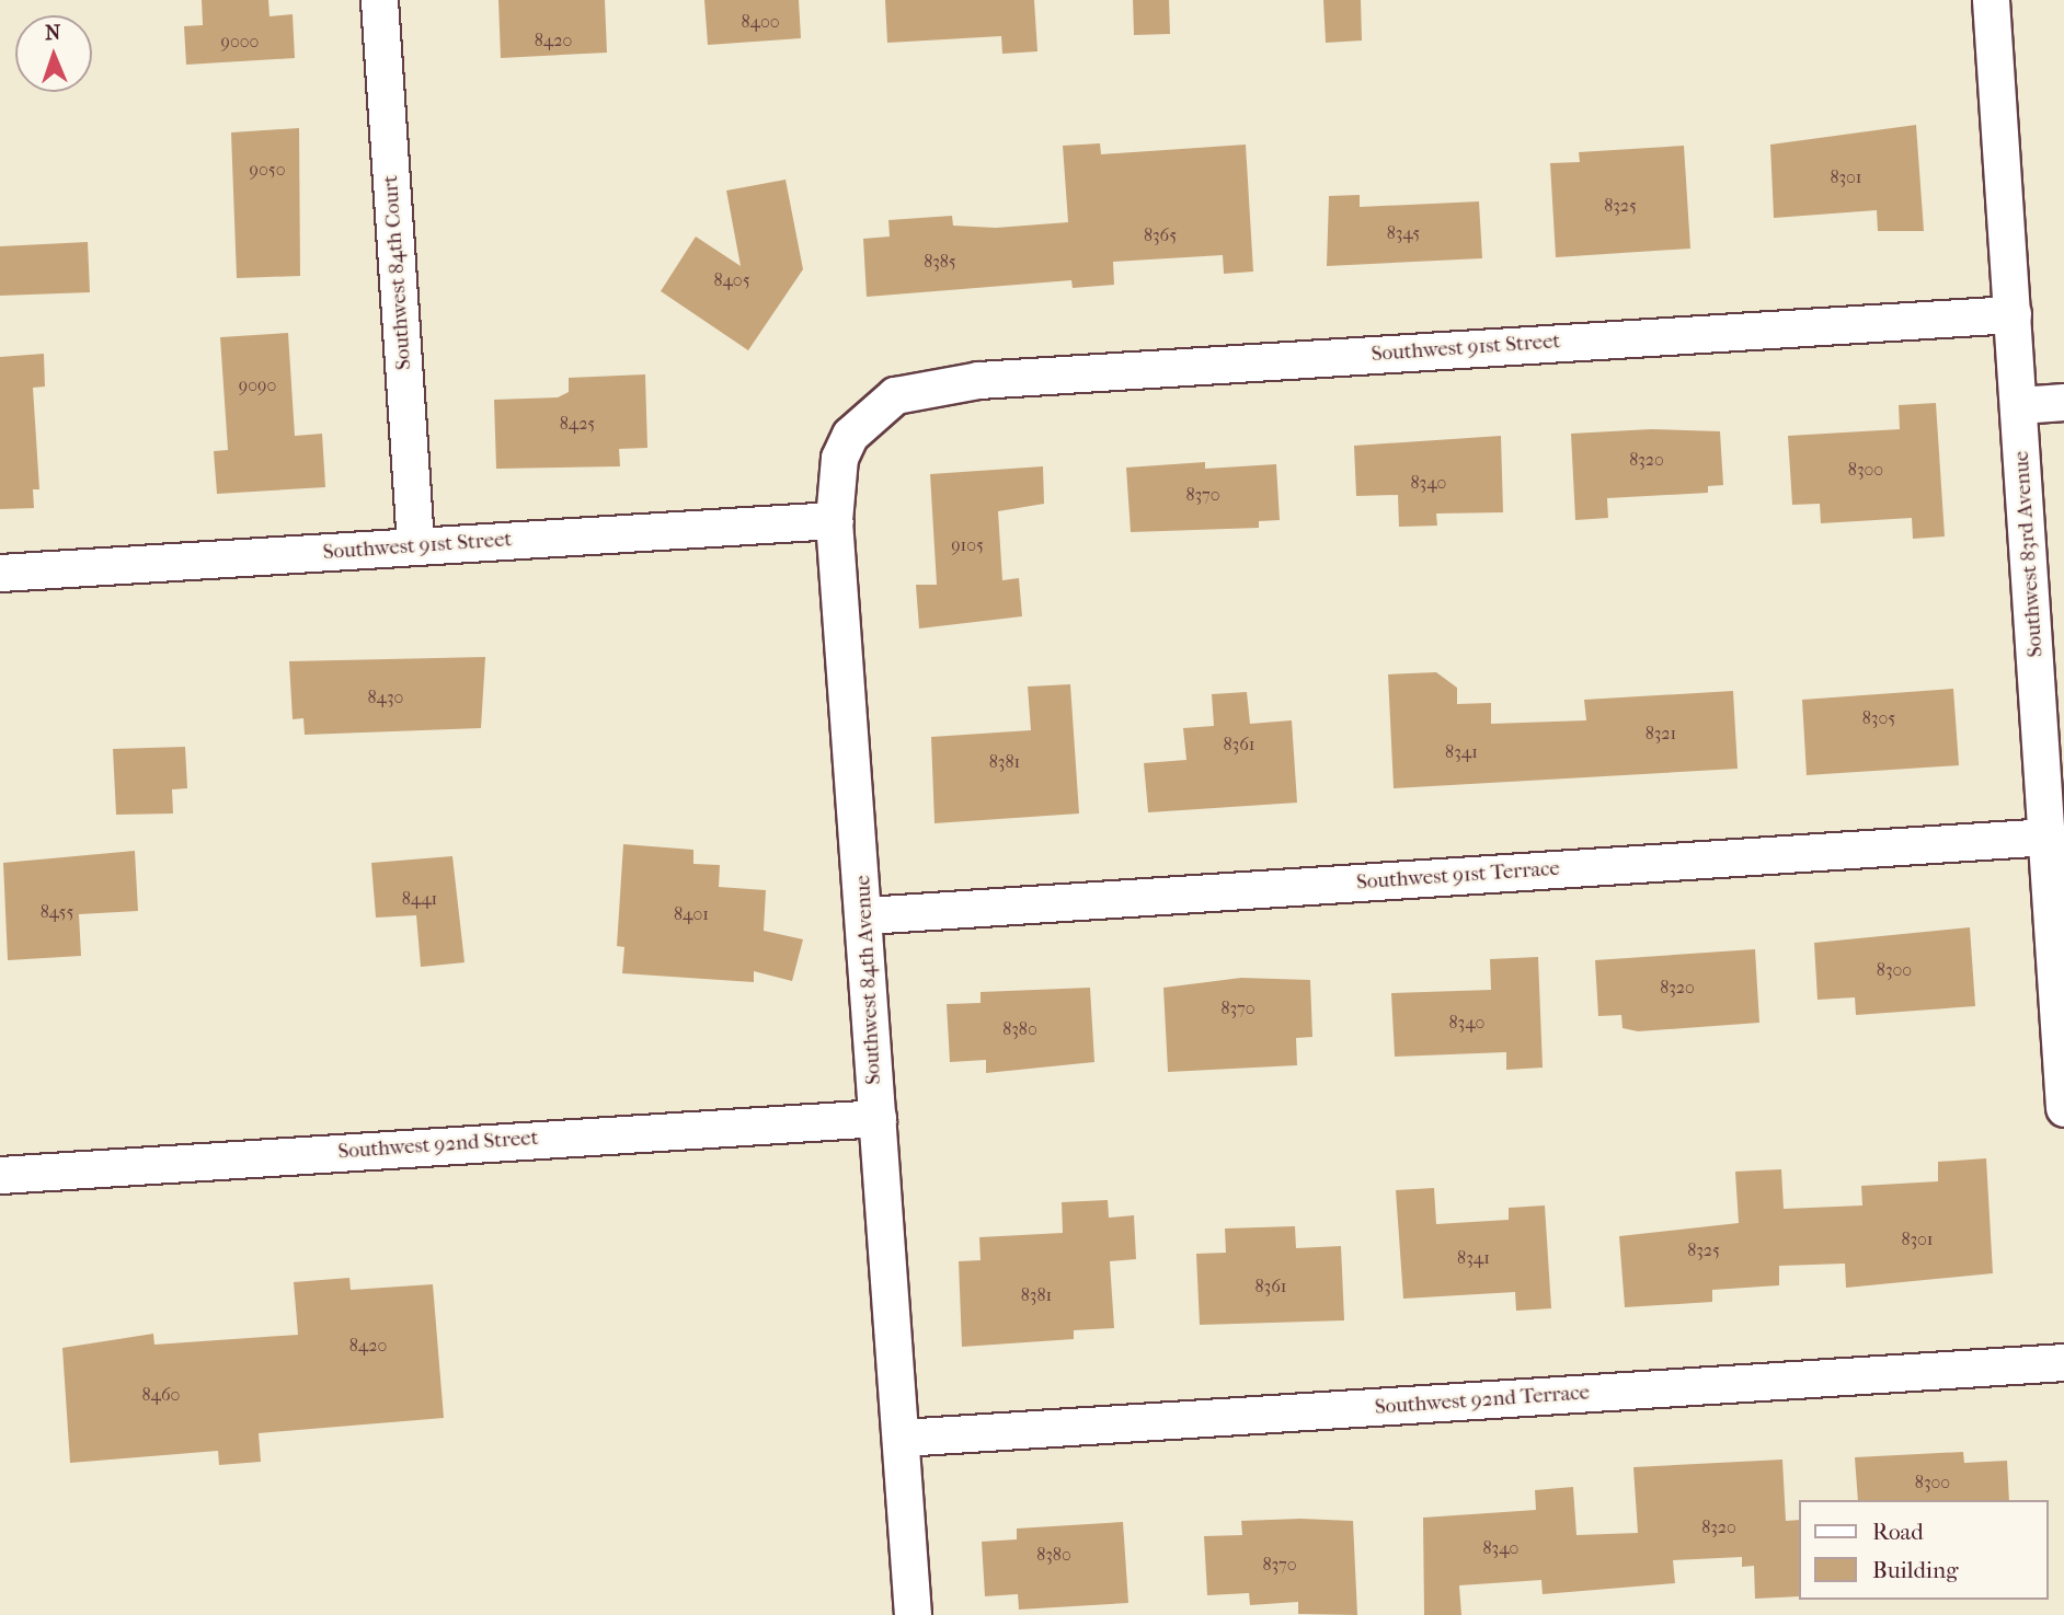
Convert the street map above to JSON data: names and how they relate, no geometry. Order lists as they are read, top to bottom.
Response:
{
  "streets": {
    "street": [
      "Southwest 84th Court",
      "Southwest 91st Street",
      "Southwest 83rd Avenue",
      "Southwest 91st Terrace",
      "Southwest 84th Avenue",
      "Southwest 92nd Street",
      "Southwest 92nd Terrace"
    ]
  },
  "crossings": [
    ["Southwest 84th Court", "Southwest 91st Street"],
    ["Southwest 91st Street", "Southwest 83rd Avenue"],
    ["Southwest 91st Street", "Southwest 84th Avenue"],
    ["Southwest 83rd Avenue", "Southwest 91st Terrace"],
    ["Southwest 91st Terrace", "Southwest 84th Avenue"],
    ["Southwest 84th Avenue", "Southwest 92nd Street"],
    ["Southwest 84th Avenue", "Southwest 92nd Terrace"]
  ],
  "house_numbers": [
    "8400",
    "8420",
    "9000",
    "9050",
    "8301",
    "8325",
    "8345",
    "8365",
    "8385",
    "8405",
    "9090",
    "8425",
    "8320",
    "8300",
    "8340",
    "8370",
    "9105",
    "8430",
    "8305",
    "8321",
    "8361",
    "8341",
    "8381",
    "8441",
    "8455",
    "8401",
    "8300",
    "8320",
    "8370",
    "8340",
    "8380",
    "8301",
    "8325",
    "8341",
    "8361",
    "8381",
    "8420",
    "8460",
    "8300",
    "8320",
    "8340",
    "8380",
    "8370"
  ],
  "legend": ["Road", "Building"],
  "north": "top"
}
